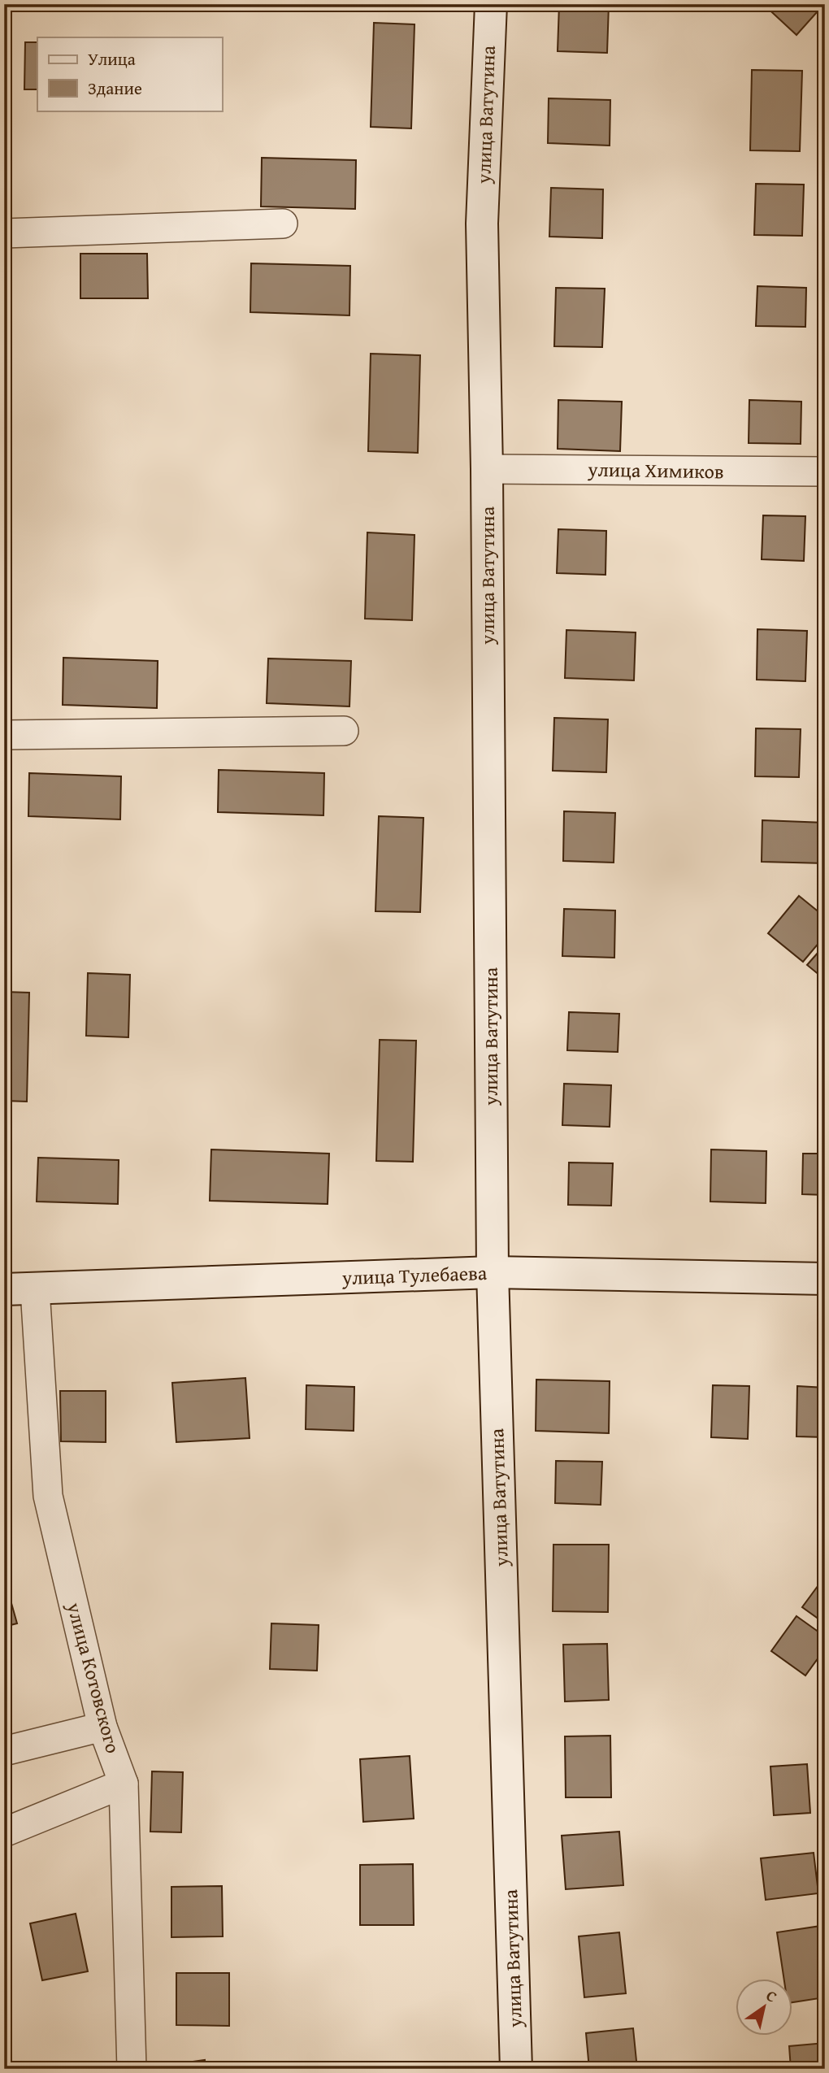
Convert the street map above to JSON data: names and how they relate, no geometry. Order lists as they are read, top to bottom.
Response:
{
  "streets": {
    "street": [
      "улица Ватутина",
      "улица Химиков",
      "улица Тулебаева",
      "улица Котовского"
    ]
  },
  "crossings": [
    ["улица Ватутина", "улица Химиков"],
    ["улица Ватутина", "улица Тулебаева"],
    ["улица Тулебаева", "улица Котовского"]
  ],
  "legend": ["Улица", "Здание"],
  "north": "top right"
}
